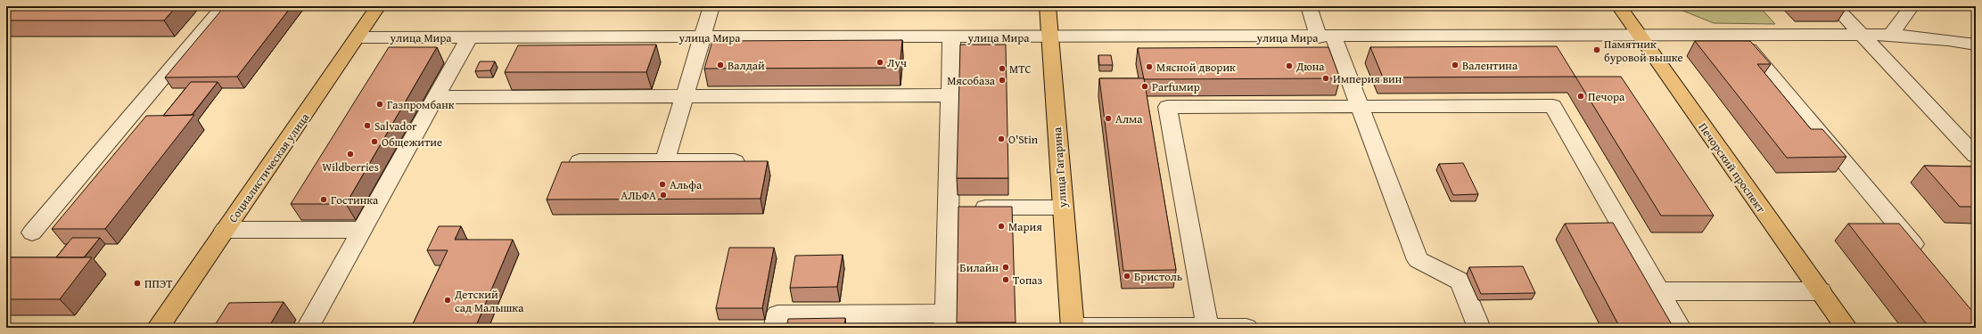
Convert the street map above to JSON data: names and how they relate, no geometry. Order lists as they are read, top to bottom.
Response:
{
  "streets": {
    "main road": ["Социалистическая улица", "улица Гагарина", "Печорский проспект"],
    "street": ["улица Мира"]
  },
  "crossings": [
    ["улица Мира", "Социалистическая улица"],
    ["улица Мира", "улица Гагарина"],
    ["улица Мира", "Печорский проспект"]
  ],
  "places": [
    "Памятник буровой вышке",
    "Луч",
    "Валдай",
    "Валентина",
    "Дюна",
    "Мясной дворик",
    "МТС",
    "Империя вин",
    "Мясобаза",
    "Parfuмир",
    "Печора",
    "Газпромбанк",
    "Алма",
    "Salvador",
    "O'Stin",
    "Общежитие",
    "Wildberries",
    "Альфа",
    "АЛЬФА",
    "Гостинка",
    "Мария",
    "Билайн",
    "Бристоль",
    "Топаз",
    "ППЭТ",
    "Детский сад Малышка"
  ]
}
